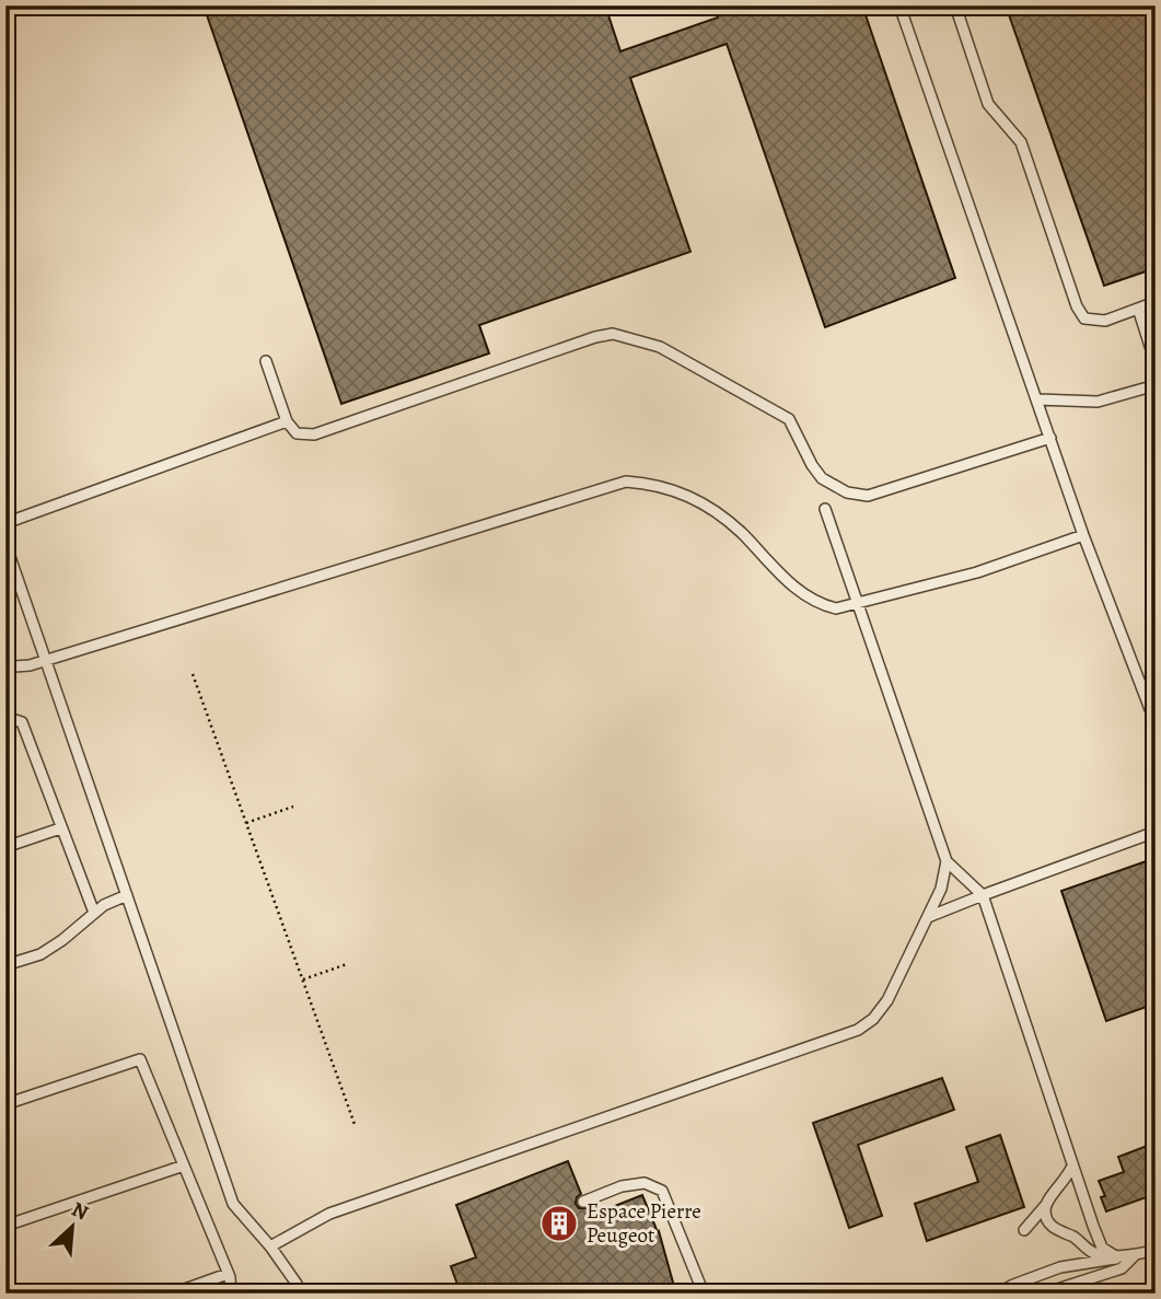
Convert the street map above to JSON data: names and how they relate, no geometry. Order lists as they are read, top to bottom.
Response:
{
  "places": {
    "building": ["Espace Pierre Peugeot"]
  },
  "north": "top right"
}
